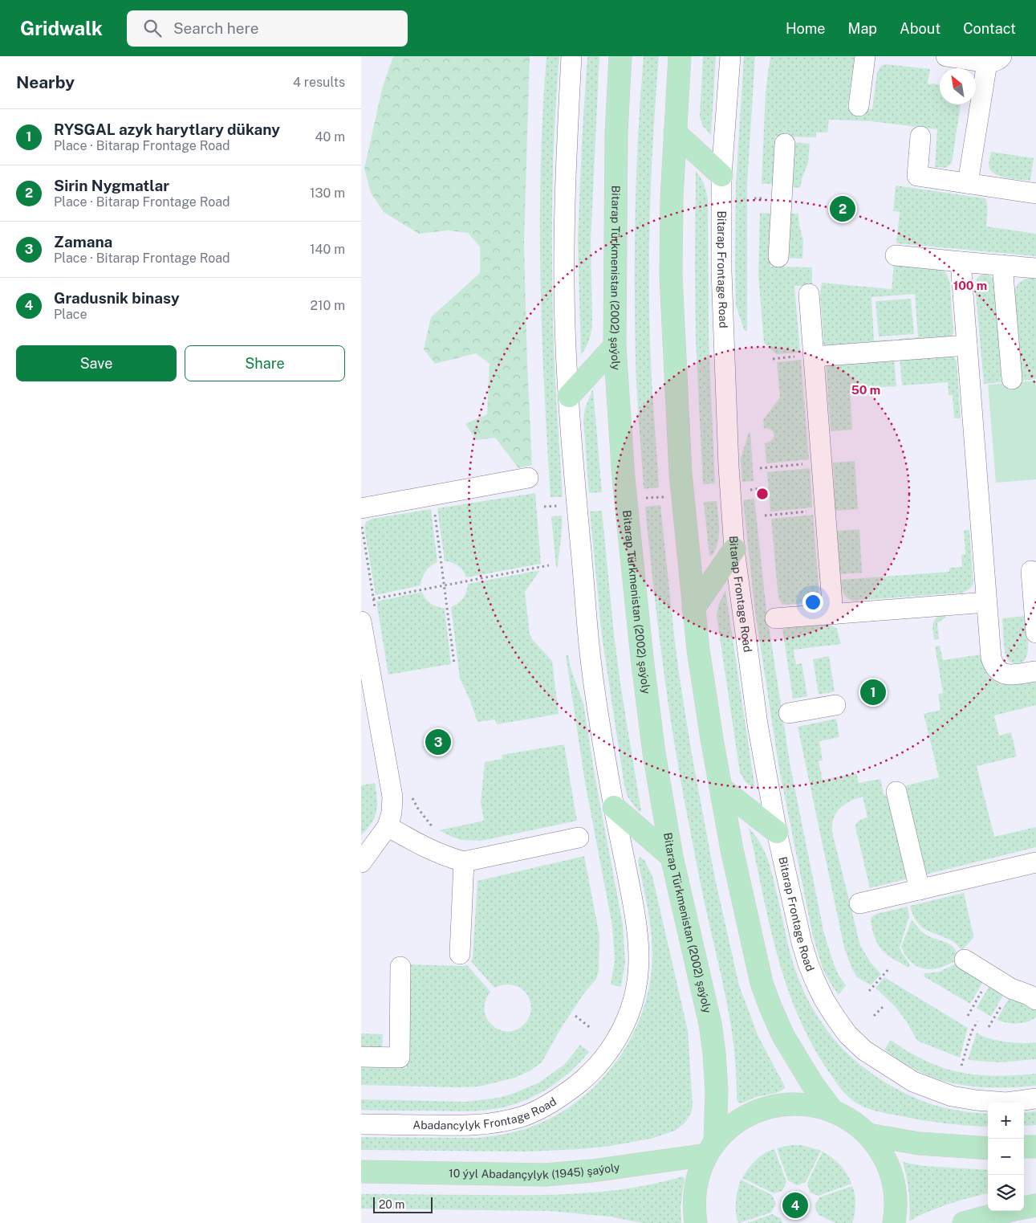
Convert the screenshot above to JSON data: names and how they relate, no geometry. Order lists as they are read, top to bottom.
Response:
{
  "streets": {
    "main road": ["Bitarap Türkmenistan (2002) şaýoly", "10 ýyl Abadançylyk (1945) şaýoly"],
    "street": ["Bitarap Frontage Road", "Abadancylyk Frontage Road"]
  },
  "crossings": [
    ["Bitarap Türkmenistan (2002) şaýoly", "10 ýyl Abadançylyk (1945) şaýoly"]
  ],
  "scale_bar": "20 m",
  "north": "top left",
  "page": {
    "header": "Gridwalk",
    "search": "Search here",
    "nav": [
      "Home",
      "Map",
      "About",
      "Contact"
    ],
    "heading": ["Nearby", "4 results"],
    "list": [
      {
        "mark": "1",
        "name": "RYSGAL azyk harytlary dükany",
        "note": "Place · Bitarap Frontage Road",
        "value": "40 m"
      },
      {
        "mark": "2",
        "name": "Sirin Nygmatlar",
        "note": "Place · Bitarap Frontage Road",
        "value": "130 m"
      },
      {
        "mark": "3",
        "name": "Zamana",
        "note": "Place · Bitarap Frontage Road",
        "value": "140 m"
      },
      {
        "mark": "4",
        "name": "Gradusnik binasy",
        "note": "Place",
        "value": "210 m"
      }
    ],
    "pins": [
      "2",
      "1",
      "3",
      "4"
    ],
    "buttons": ["Save", "Share"],
    "map_buttons": ["+", "−"],
    "scale": "20 m"
  },
  "rings": ["100 m", "50 m"]
}
